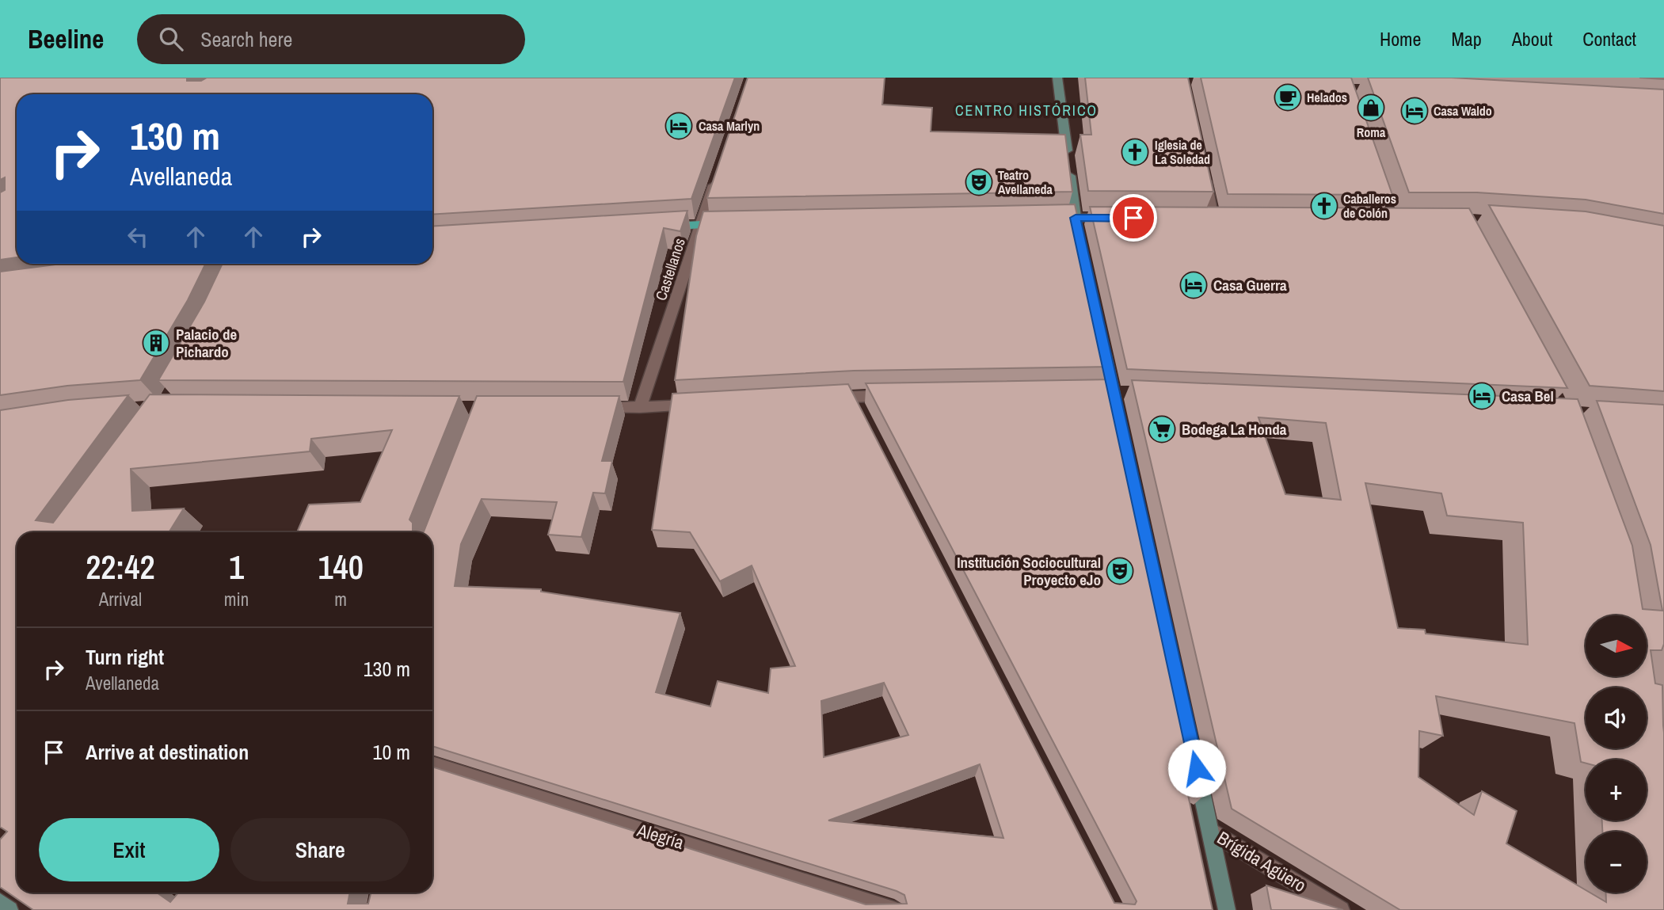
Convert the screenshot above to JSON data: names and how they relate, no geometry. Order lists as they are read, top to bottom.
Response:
{
  "streets": {
    "street": ["Castellanos", "Alegría", "Brígida Agüero"]
  },
  "districts": ["CENTRO HISTÓRICO"],
  "places": {
    "cafe": ["Helados"],
    "shop": ["Roma"],
    "hotel": [
      "Casa Waldo",
      "Casa Marlyn",
      "Casa Guerra",
      "Casa Bel"
    ],
    "church": ["Iglesia de La Soledad", "Caballeros de Colón"],
    "theatre": ["Teatro Avellaneda", "Institución Sociocultural Proyecto eJo"],
    "building": ["Palacio de Pichardo"],
    "supermarket": ["Bodega La Honda"]
  },
  "north": "right",
  "page": {
    "header": "Beeline",
    "search": "Search here",
    "nav": [
      "Home",
      "Map",
      "About",
      "Contact"
    ],
    "turn": ["130 m", "Avellaneda"],
    "eta": [
      "22:42",
      "Arrival",
      "1",
      "min",
      "140",
      "m"
    ],
    "map_buttons": ["+", "−"],
    "list": [
      {
        "name": "Turn right",
        "note": "Avellaneda",
        "value": "130 m"
      },
      {
        "name": "Arrive at destination",
        "value": "10 m"
      }
    ],
    "buttons": ["Exit", "Share"]
  }
}
